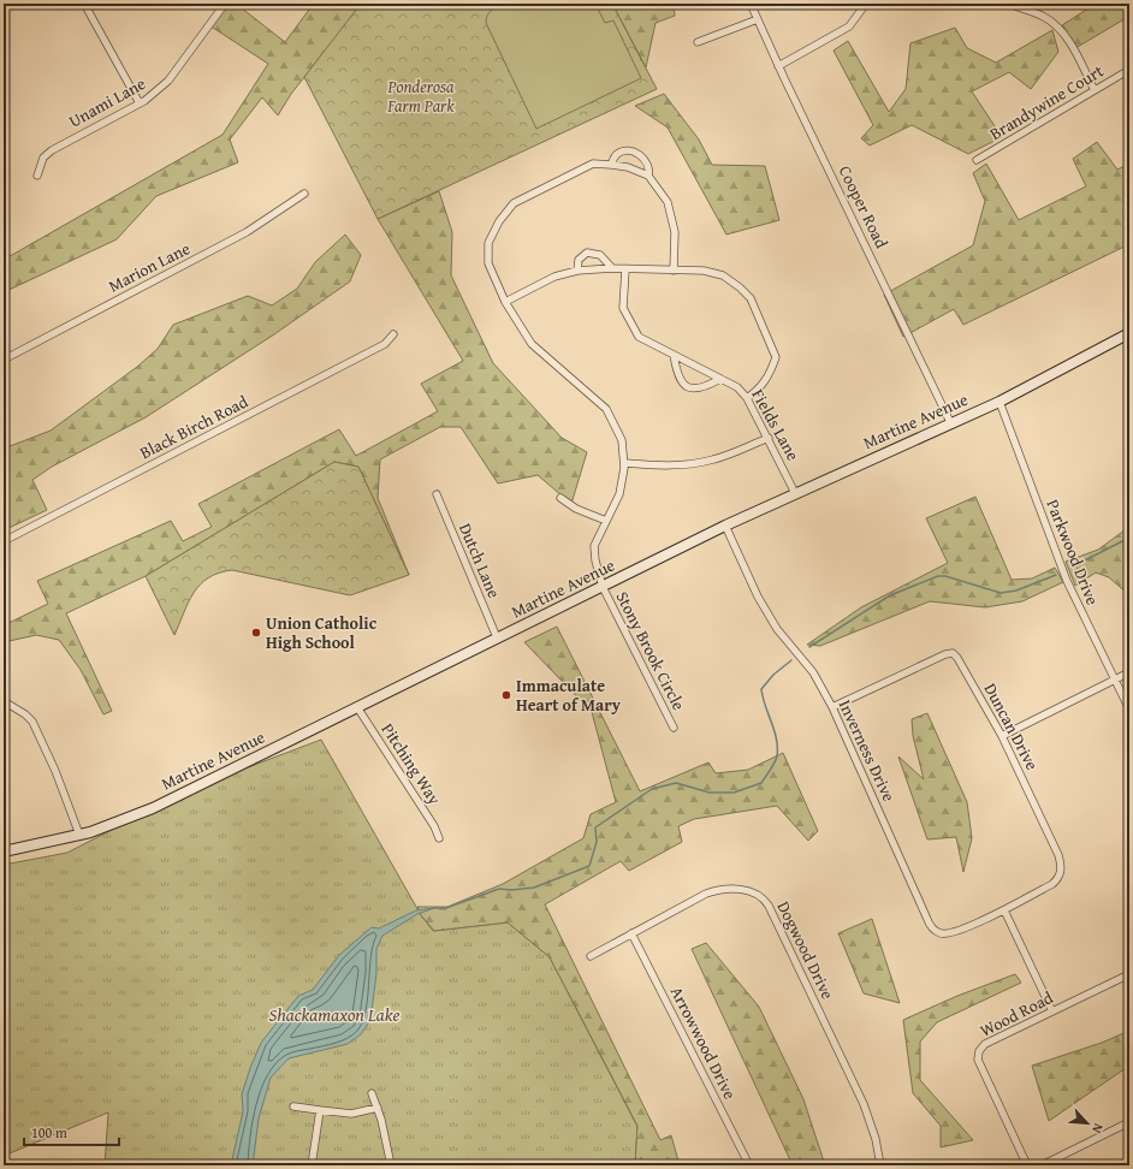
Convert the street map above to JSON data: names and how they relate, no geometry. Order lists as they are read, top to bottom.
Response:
{
  "streets": {
    "main road": ["Martine Avenue"],
    "street": [
      "Unami Lane",
      "Brandywine Court",
      "Cooper Road",
      "Marion Lane",
      "Fields Lane",
      "Black Birch Road",
      "Parkwood Drive",
      "Dutch Lane",
      "Stony Brook Circle",
      "Duncan Drive",
      "Inverness Drive",
      "Pitching Way",
      "Dogwood Drive",
      "Wood Road",
      "Arrowwood Drive"
    ]
  },
  "crossings": [
    ["Cooper Road", "Martine Avenue"],
    ["Martine Avenue", "Fields Lane"],
    ["Martine Avenue", "Parkwood Drive"],
    ["Martine Avenue", "Dutch Lane"],
    ["Martine Avenue", "Stony Brook Circle"],
    ["Martine Avenue", "Inverness Drive"],
    ["Martine Avenue", "Pitching Way"],
    ["Duncan Drive", "Inverness Drive"],
    ["Dogwood Drive", "Arrowwood Drive"]
  ],
  "water": ["Shackamaxon Lake"],
  "parks": ["Ponderosa Farm Park"],
  "places": ["Union Catholic High School", "Immaculate Heart of Mary"],
  "scale_bar": "100 m",
  "north": "bottom right"
}
